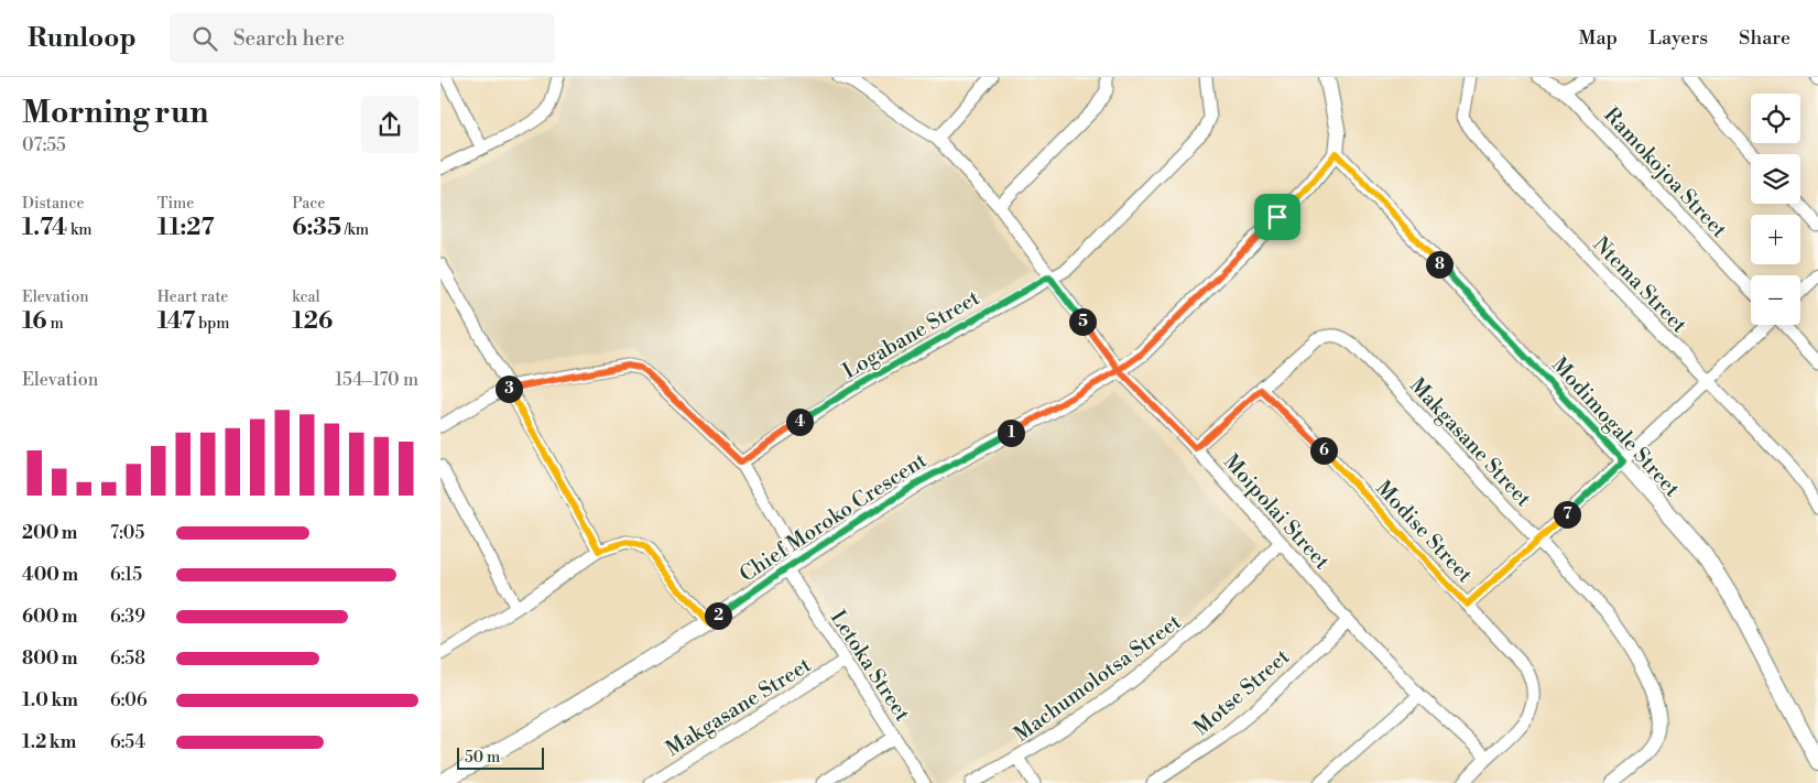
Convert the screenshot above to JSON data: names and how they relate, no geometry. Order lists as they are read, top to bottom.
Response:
{
  "streets": {
    "street": [
      "Ramokojoa Street",
      "Ntema Street",
      "Logabane Street",
      "Modimogale Street",
      "Makgasane Street",
      "Moipolai Street",
      "Chief Moroko Crescent",
      "Modise Street",
      "Letoka Street",
      "Machumolotsa Street",
      "Motse Street"
    ]
  },
  "crossings": [
    ["Logabane Street", "Moipolai Street"],
    ["Logabane Street", "Letoka Street"],
    ["Modimogale Street", "Chief Moroko Crescent"],
    ["Makgasane Street", "Moipolai Street"],
    ["Makgasane Street", "Modise Street"],
    ["Makgasane Street", "Letoka Street"],
    ["Moipolai Street", "Chief Moroko Crescent"],
    ["Moipolai Street", "Modise Street"],
    ["Moipolai Street", "Machumolotsa Street"],
    ["Moipolai Street", "Motse Street"],
    ["Chief Moroko Crescent", "Letoka Street"]
  ],
  "scale_bar": "50 m",
  "page": {
    "header": "Runloop",
    "search": "Search here",
    "nav": ["Map", "Layers", "Share"],
    "heading": ["Morning run", "07:55"],
    "map_buttons": ["+", "−"],
    "stats": [
      ["Distance", "1.74 km"],
      ["Time", "11:27"],
      ["Pace", "6:35 /km"],
      ["Elevation", "16 m"],
      ["Heart rate", "147 bpm"],
      ["kcal", "126"]
    ],
    "pins": [
      "8",
      "5",
      "3",
      "4",
      "1",
      "6",
      "7",
      "2"
    ],
    "chart": ["Elevation", "154–170 m"],
    "list": [
      {
        "name": "200 m",
        "note": "7:05"
      },
      {
        "name": "400 m",
        "note": "6:15"
      },
      {
        "name": "600 m",
        "note": "6:39"
      },
      {
        "name": "800 m",
        "note": "6:58"
      },
      {
        "name": "1.0 km",
        "note": "6:06"
      },
      {
        "name": "1.2 km",
        "note": "6:54"
      }
    ],
    "scale": "50 m"
  }
}
